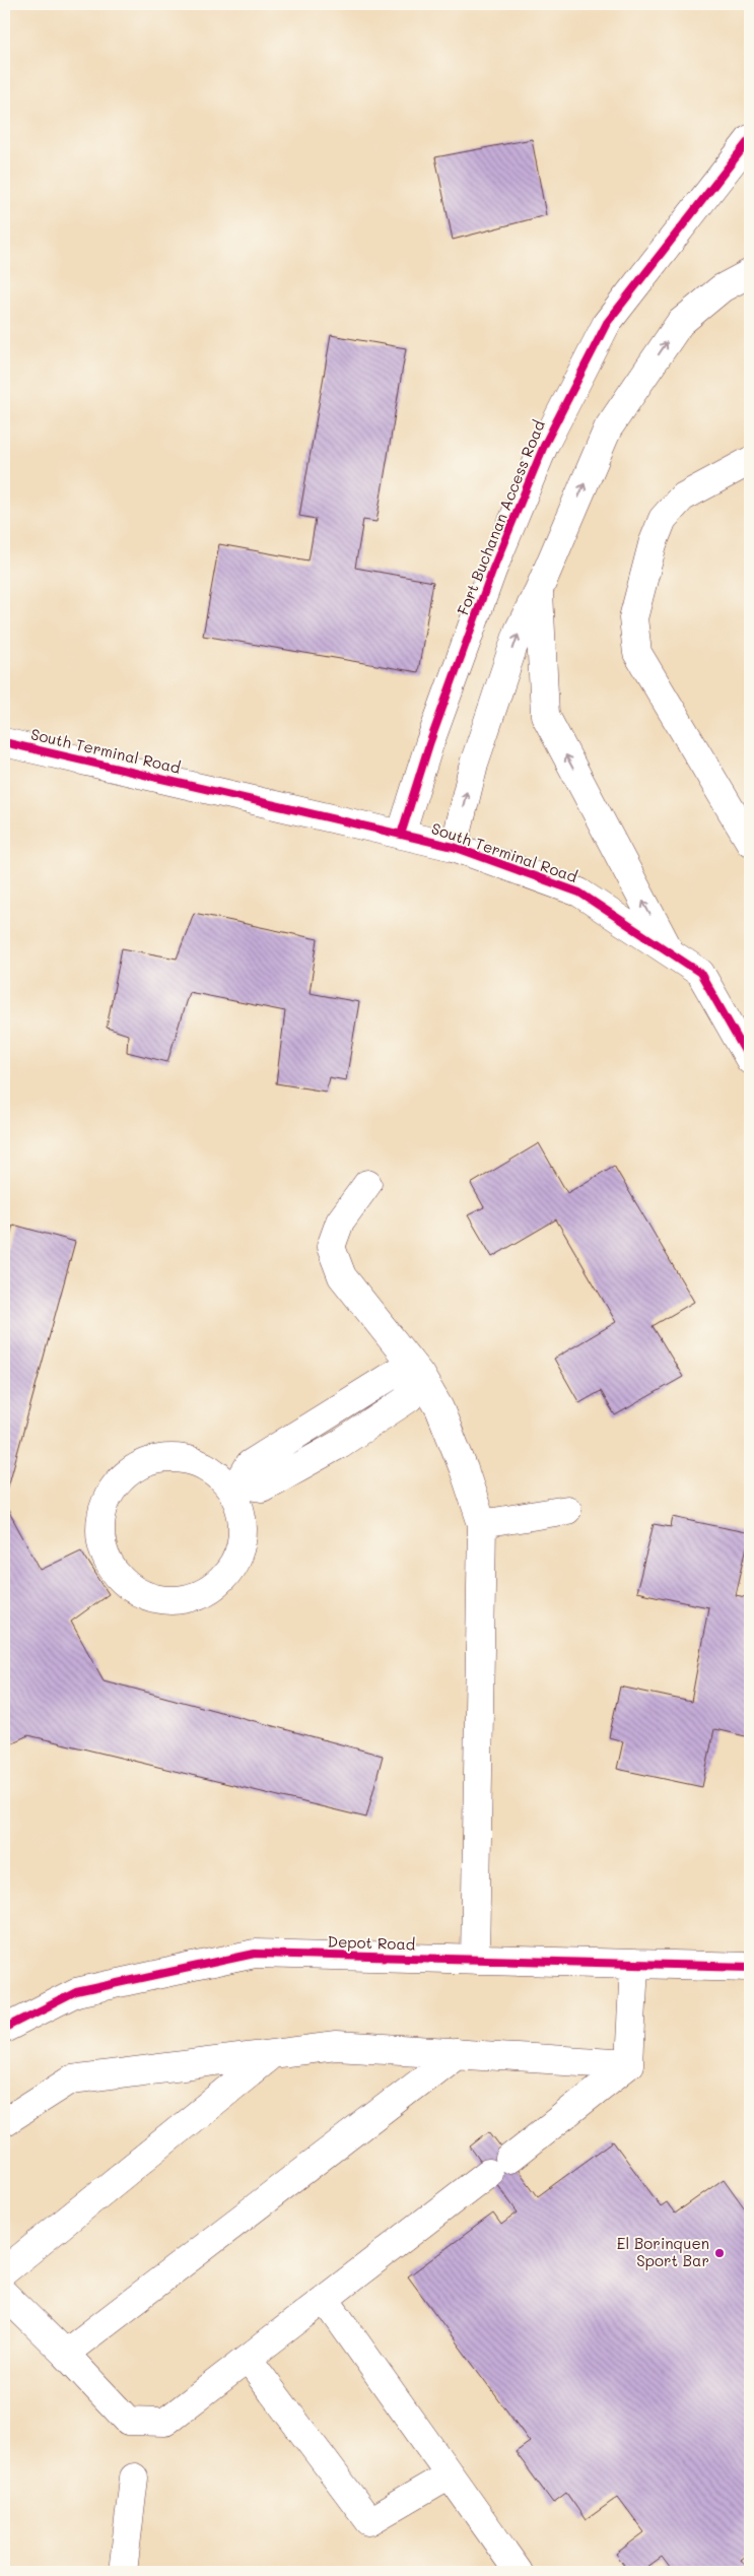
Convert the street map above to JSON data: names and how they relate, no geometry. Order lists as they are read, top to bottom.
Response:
{
  "streets": {
    "street": ["Fort Buchanan Access Road", "South Terminal Road", "Depot Road"]
  },
  "crossings": [
    ["Fort Buchanan Access Road", "South Terminal Road"]
  ],
  "places": ["El Borinquen Sport Bar"]
}
